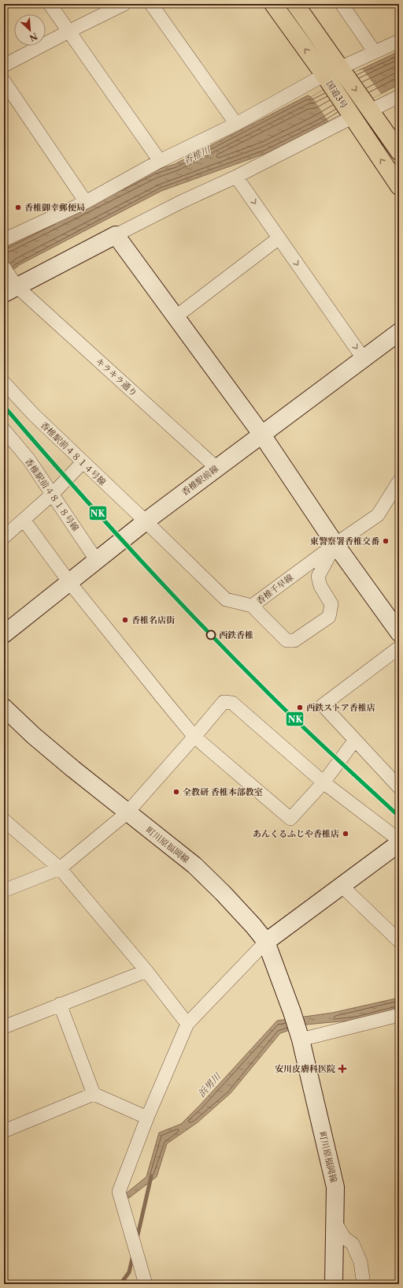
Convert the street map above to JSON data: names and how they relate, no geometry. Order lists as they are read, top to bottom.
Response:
{
  "streets": {
    "highway": ["国道3号"],
    "main road": ["香椎駅前線", "町川原福岡線"],
    "street": [
      "キラキラ通り",
      "香椎駅前４８１４号線",
      "香椎駅前４８１８号線",
      "香椎千早線"
    ]
  },
  "crossings": [
    ["キラキラ通り", "香椎駅前線"],
    ["香椎駅前４８１４号線", "香椎駅前線"],
    ["香椎駅前４８１４号線", "香椎千早線"],
    ["香椎駅前線", "香椎駅前４８１８号線"]
  ],
  "water": ["香椎川", "浜男川"],
  "places": {
    "other": [
      "香椎御幸郵便局",
      "東警察署香椎交番",
      "香椎名店街",
      "西鉄香椎",
      "西鉄ストア香椎店",
      "全教研 香椎本部教室",
      "あんくるふじや香椎店"
    ],
    "health": ["安川皮膚科医院"]
  },
  "lines": ["transit line NK"],
  "north": "bottom right"
}
